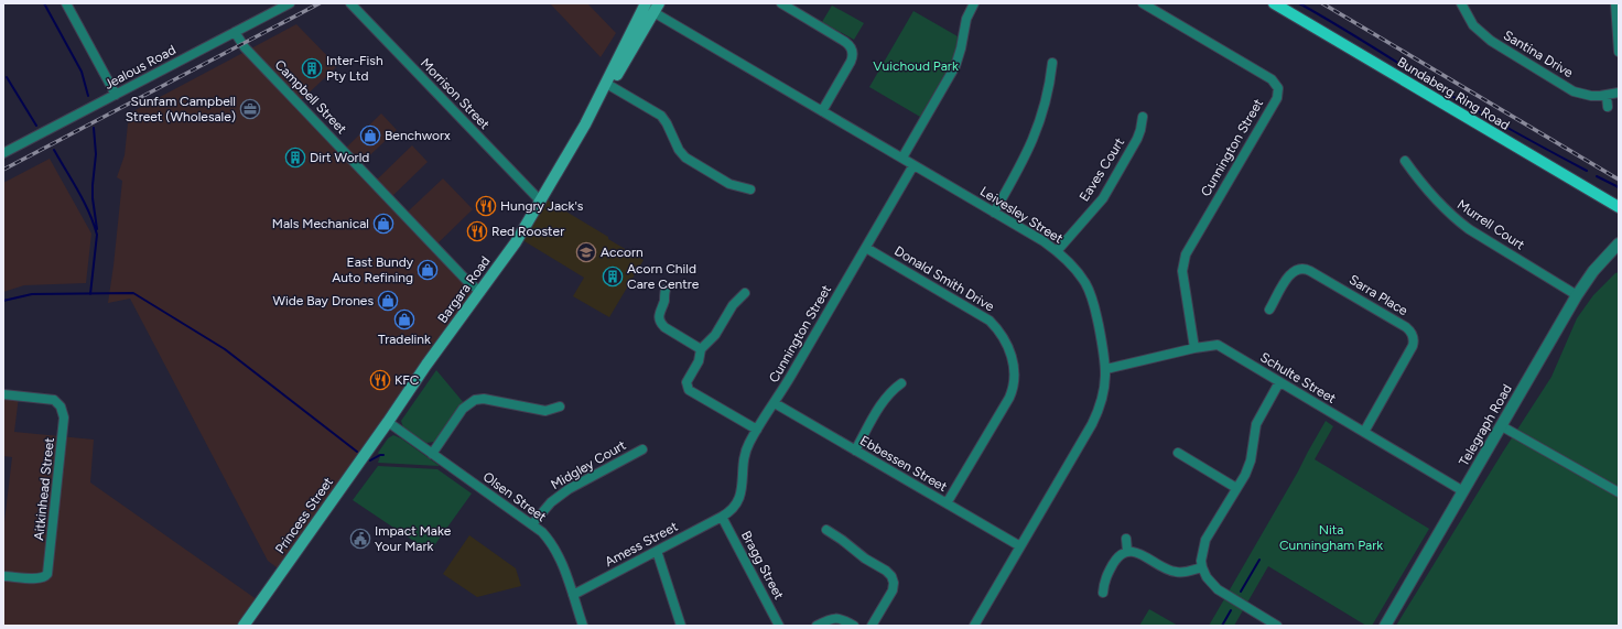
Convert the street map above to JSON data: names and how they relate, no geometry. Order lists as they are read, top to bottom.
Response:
{
  "streets": {
    "main road": ["Bundaberg Ring Road", "Bargara Road", "Princess Street"],
    "street": [
      "Santina Drive",
      "Jealous Road",
      "Morrison Street",
      "Campbell Street",
      "Cunnington Street",
      "Eaves Court",
      "Leivesley Street",
      "Murrell Court",
      "Donald Smith Drive",
      "Sarra Place",
      "Schulte Street",
      "Telegraph Road",
      "Ebbessen Street",
      "Midgley Court",
      "Aitkinhead Street",
      "Olsen Street",
      "Amess Street",
      "Bragg Street"
    ]
  },
  "crossings": [
    ["Jealous Road", "Campbell Street"],
    ["Morrison Street", "Bargara Road"],
    ["Campbell Street", "Bargara Road"],
    ["Cunnington Street", "Leivesley Street"],
    ["Cunnington Street", "Donald Smith Drive"],
    ["Cunnington Street", "Schulte Street"],
    ["Cunnington Street", "Ebbessen Street"],
    ["Cunnington Street", "Amess Street"],
    ["Cunnington Street", "Bragg Street"],
    ["Eaves Court", "Leivesley Street"],
    ["Leivesley Street", "Bargara Road"],
    ["Leivesley Street", "Schulte Street"],
    ["Leivesley Street", "Ebbessen Street"],
    ["Murrell Court", "Telegraph Road"],
    ["Donald Smith Drive", "Ebbessen Street"],
    ["Bargara Road", "Olsen Street"],
    ["Bargara Road", "Princess Street"],
    ["Sarra Place", "Schulte Street"],
    ["Schulte Street", "Telegraph Road"],
    ["Midgley Court", "Olsen Street"],
    ["Olsen Street", "Princess Street"],
    ["Olsen Street", "Amess Street"],
    ["Amess Street", "Bragg Street"]
  ],
  "parks": ["Vuichoud Park", "Nita Cunningham Park"],
  "places": {
    "building": ["Inter-Fish Pty Ltd", "Dirt World", "Acorn Child Care Centre"],
    "office": ["Sunfam Campbell Street (Wholesale)"],
    "shop": [
      "Benchworx",
      "Mals Mechanical",
      "East Bundy Auto Refining",
      "Wide Bay Drones",
      "Tradelink"
    ],
    "restaurant": ["Hungry Jack's", "Red Rooster", "KFC"],
    "school or university": ["Accorn"],
    "public building": ["Impact Make Your Mark"]
  }
}
